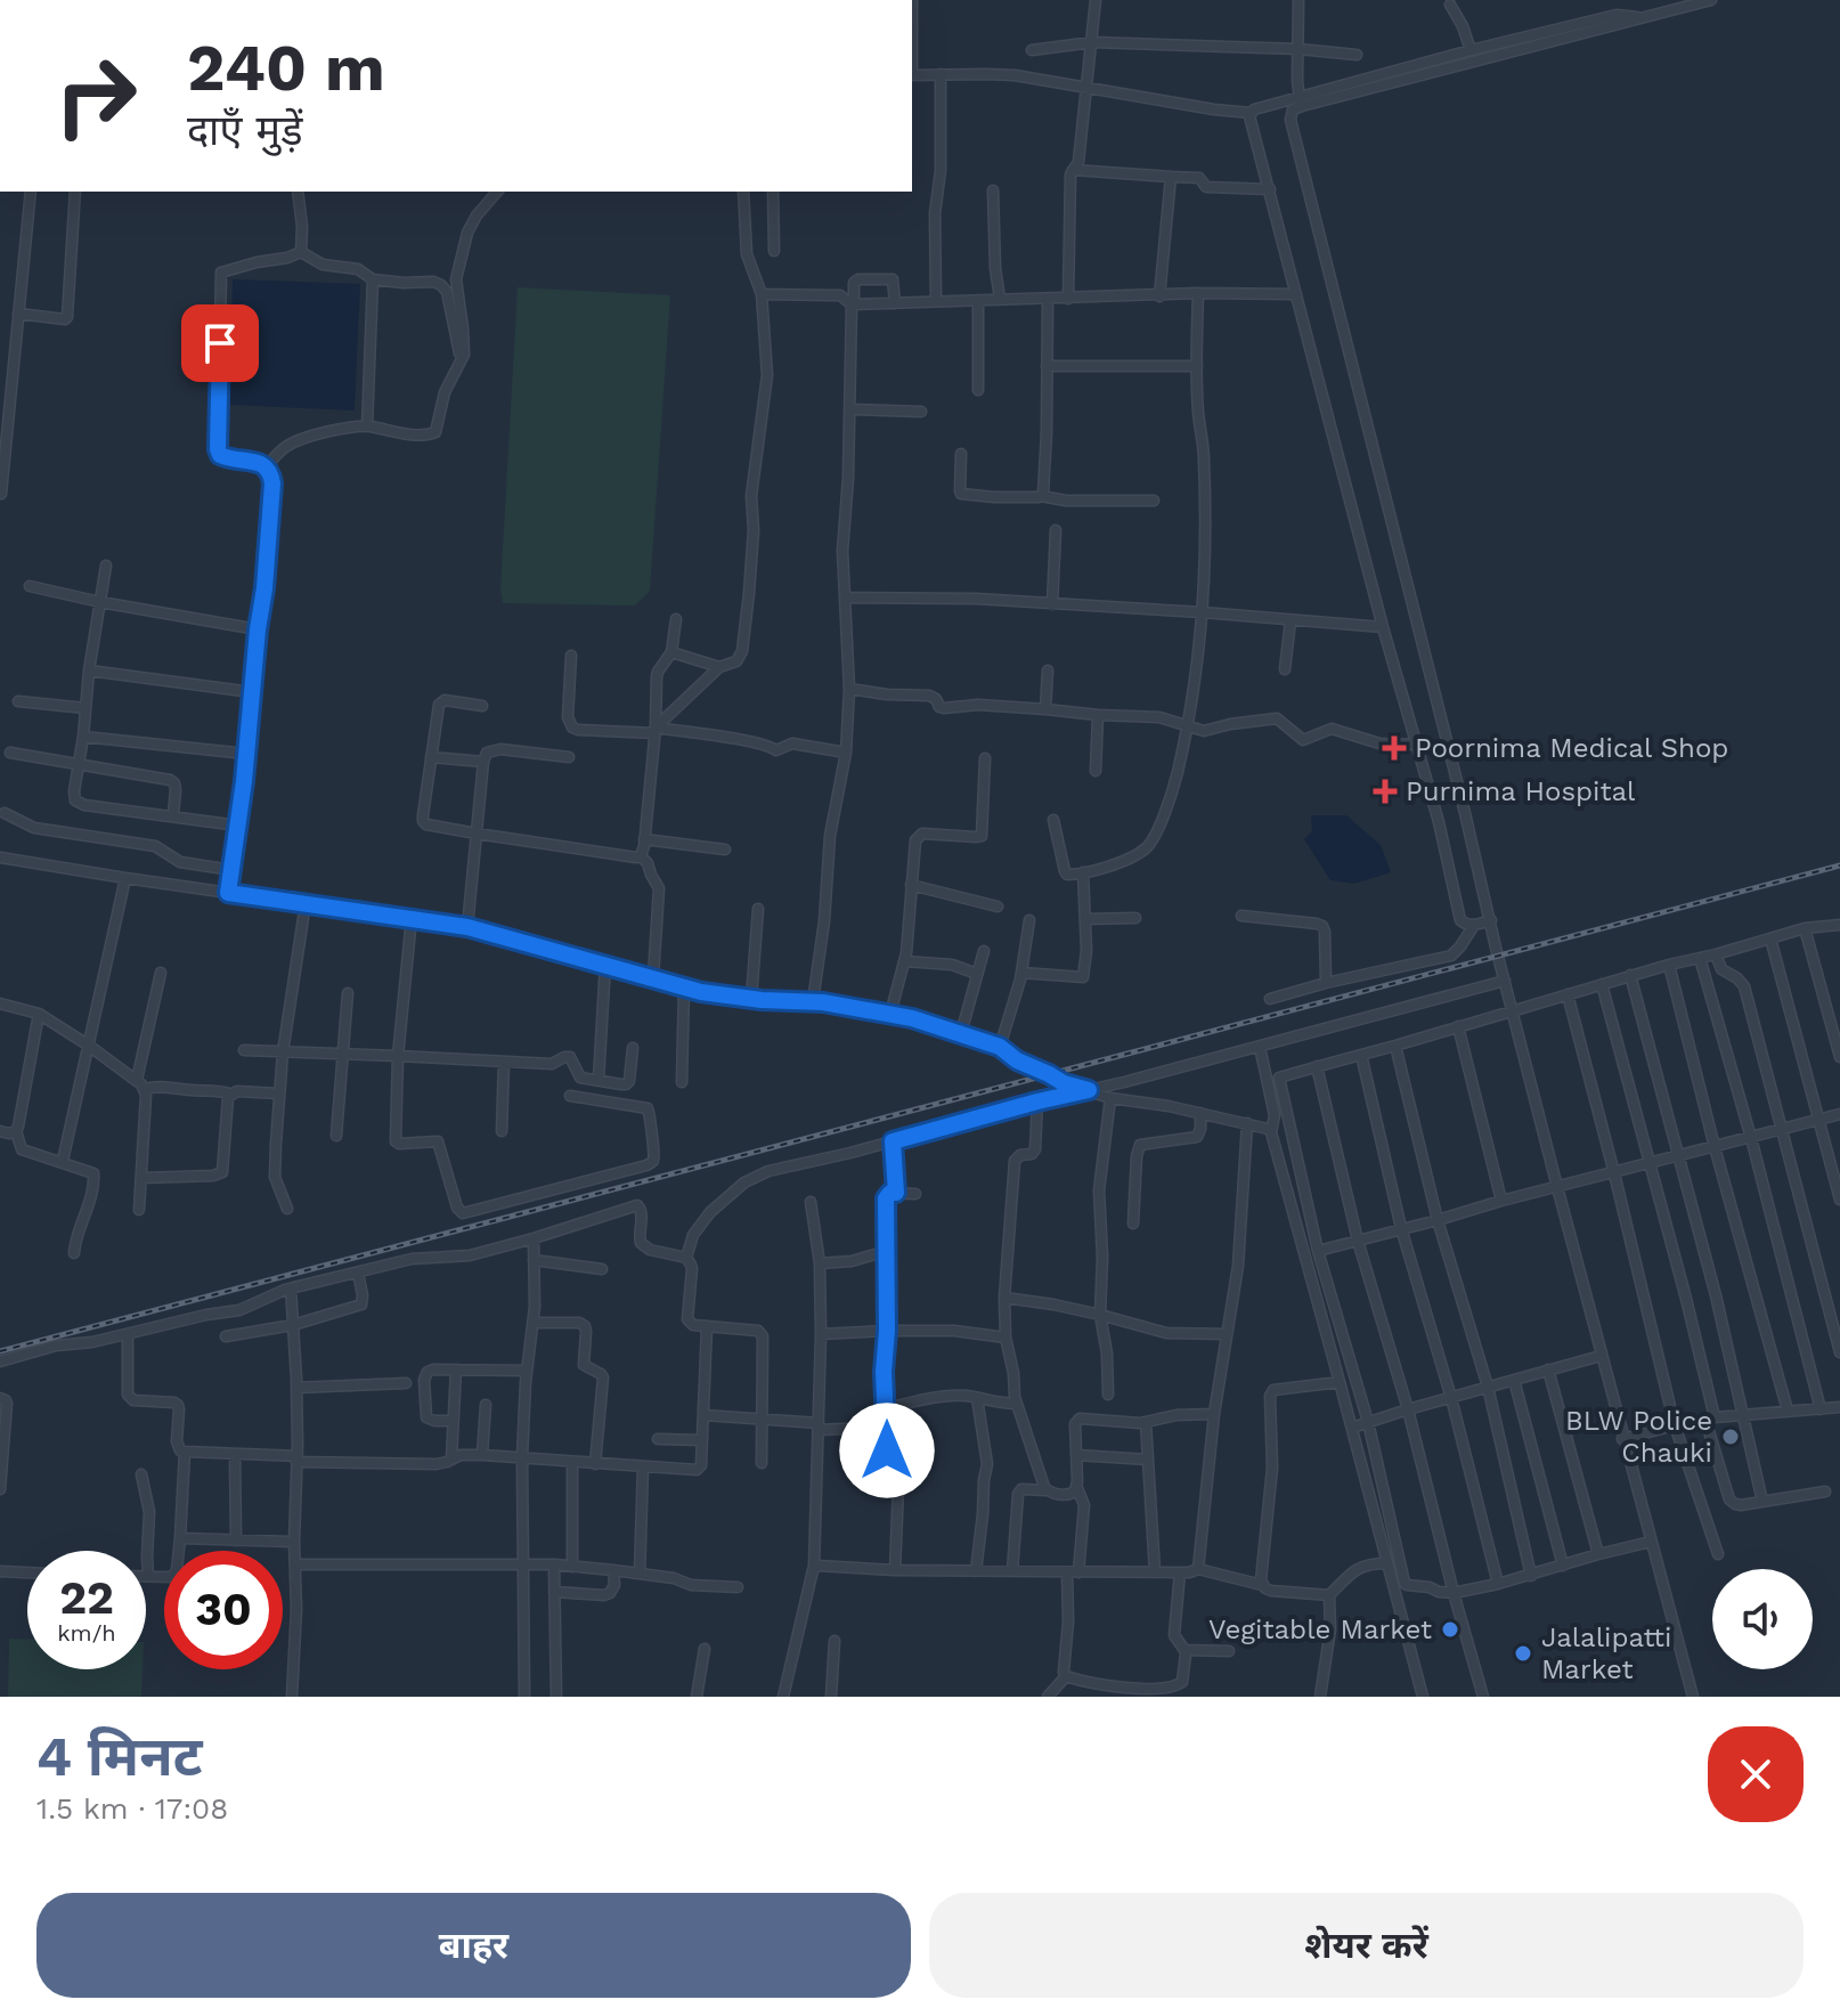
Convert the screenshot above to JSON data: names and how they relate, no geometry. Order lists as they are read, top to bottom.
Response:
{
  "places": {
    "health": ["Poornima Medical Shop", "Purnima Hospital"],
    "other": ["BLW Police Chauki", "Vegitable Market", "Jalalipatti Market"]
  },
  "page": {
    "turn": ["240 m", "दाएँ मुड़ें"],
    "speed": "22 km/h",
    "limit": "30",
    "heading": ["4 मिनट", "1.5 km · 17:08"],
    "buttons": ["बाहर", "शेयर करें"]
  }
}
